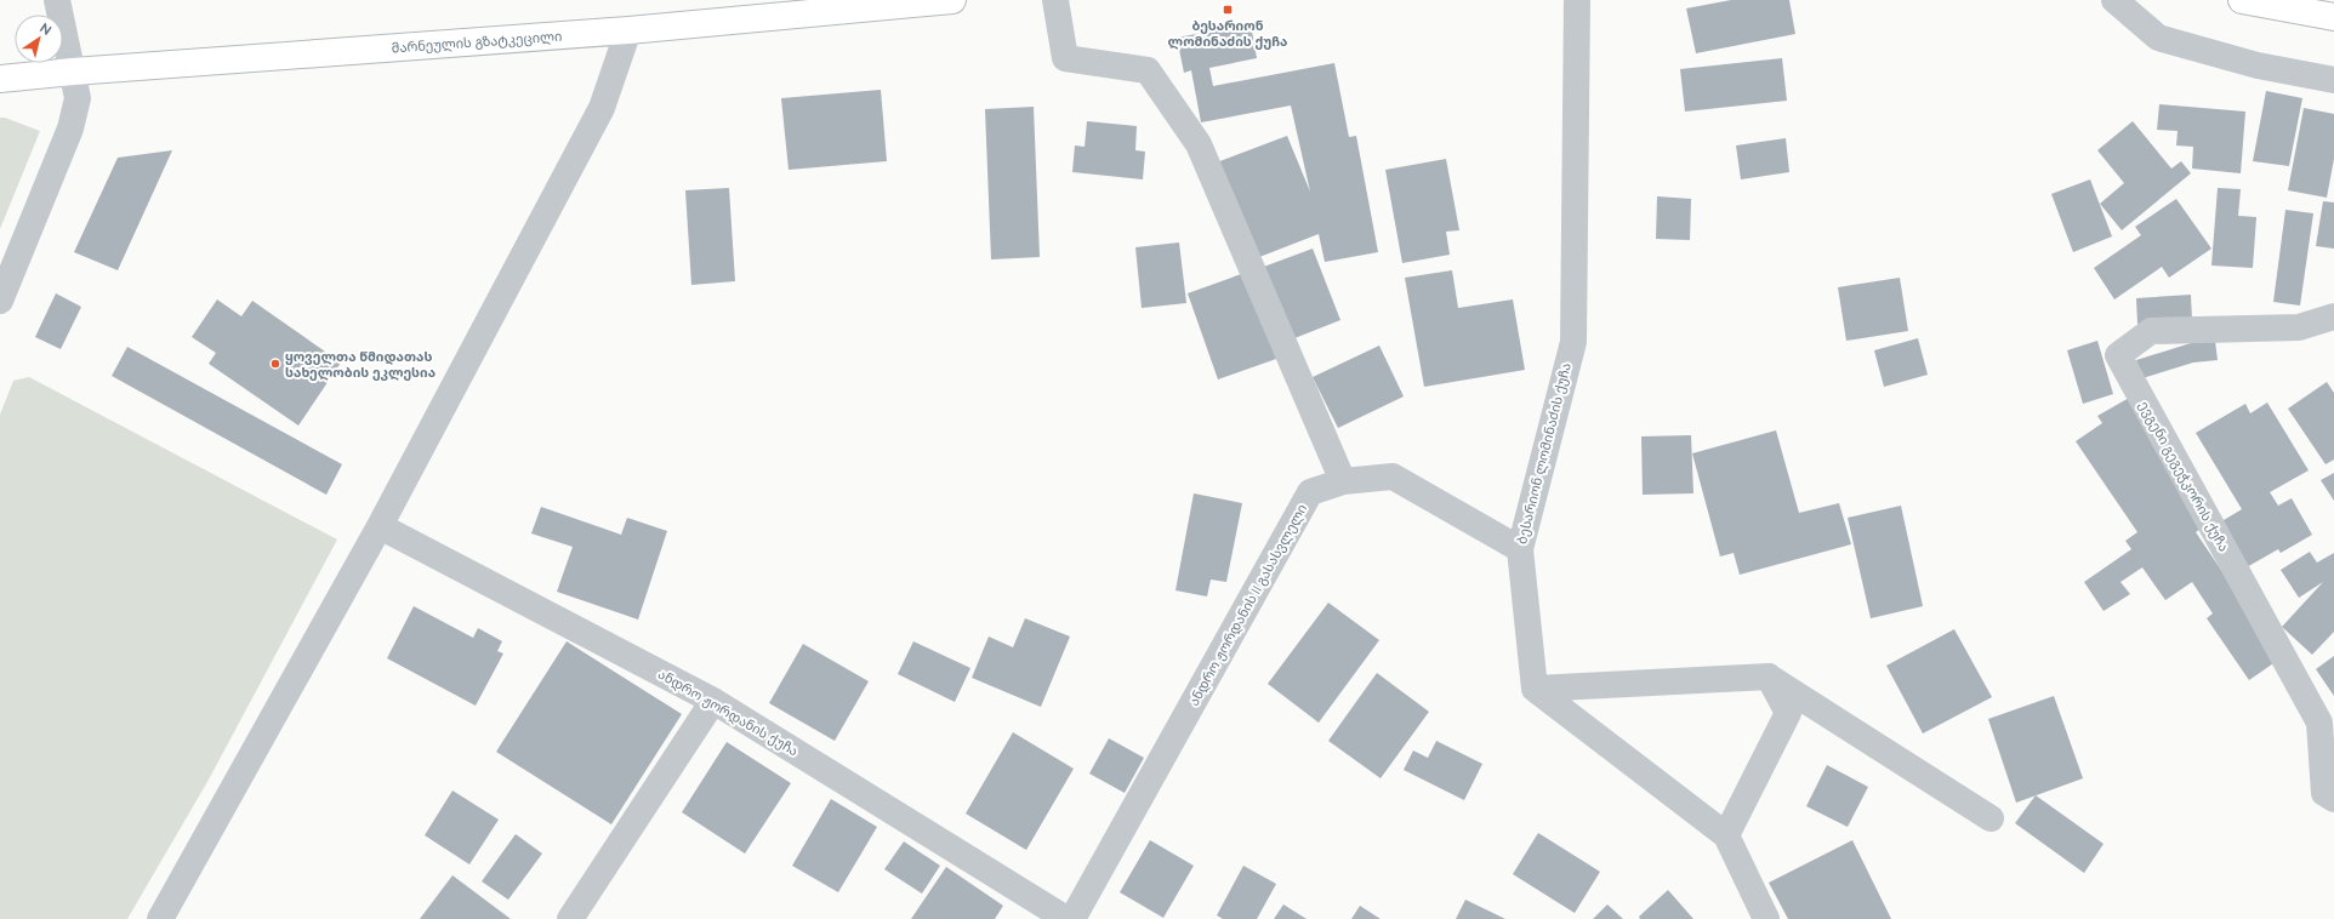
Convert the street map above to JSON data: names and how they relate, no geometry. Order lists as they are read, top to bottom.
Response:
{
  "streets": {
    "highway": ["მარნეულის გზატკეცილი"],
    "street": [
      "ბესარიონ ლომინაძის ქუჩა",
      "ევგენი გეგეჭკორის ქუჩა",
      "ანდრო ჟორდანის II გასასვლელი",
      "ანდრო ჟორდანის ქუჩა"
    ]
  },
  "crossings": [
    ["ბესარიონ ლომინაძის ქუჩა", "ანდრო ჟორდანის II გასასვლელი"]
  ],
  "places": {
    "transit": ["ბესარიონ ლომინაძის ქუჩა"],
    "other": ["ყოველთა წმიდათას სახელობის ეკლესია"]
  },
  "north": "top right"
}
